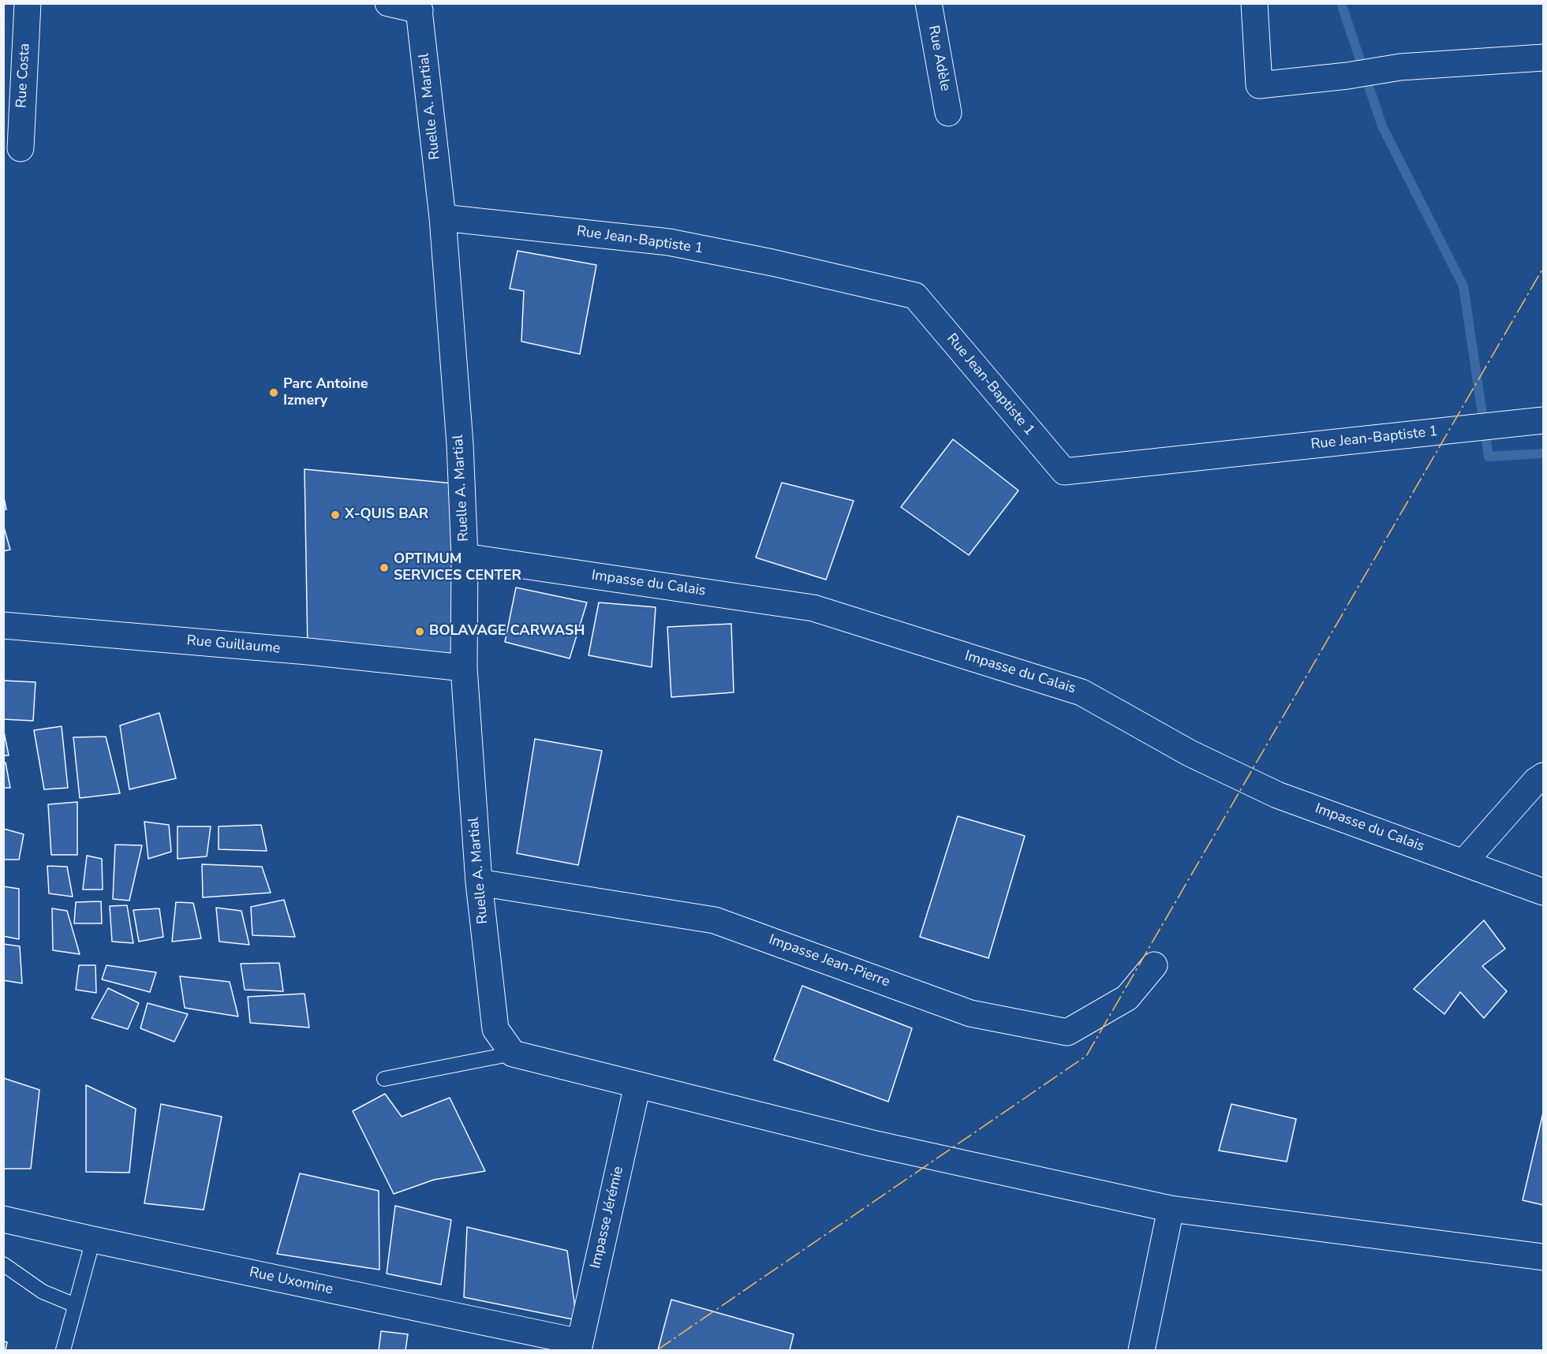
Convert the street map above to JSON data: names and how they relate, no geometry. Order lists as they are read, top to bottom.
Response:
{
  "streets": {
    "street": [
      "Rue Adèle",
      "Rue Costa",
      "Ruelle A. Martial",
      "Rue Jean-Baptiste 1",
      "Impasse du Calais",
      "Rue Guillaume",
      "Impasse Jean-Pierre",
      "Impasse Jérémie",
      "Rue Uxomine"
    ]
  },
  "crossings": [
    ["Ruelle A. Martial", "Rue Jean-Baptiste 1"],
    ["Ruelle A. Martial", "Impasse du Calais"],
    ["Ruelle A. Martial", "Rue Guillaume"],
    ["Ruelle A. Martial", "Impasse Jean-Pierre"],
    ["Impasse Jérémie", "Rue Uxomine"]
  ],
  "places": [
    "Parc Antoine Izmery",
    "X-QUIS BAR",
    "OPTIMUM SERVICES CENTER",
    "BOLAVAGE CARWASH"
  ]
}
